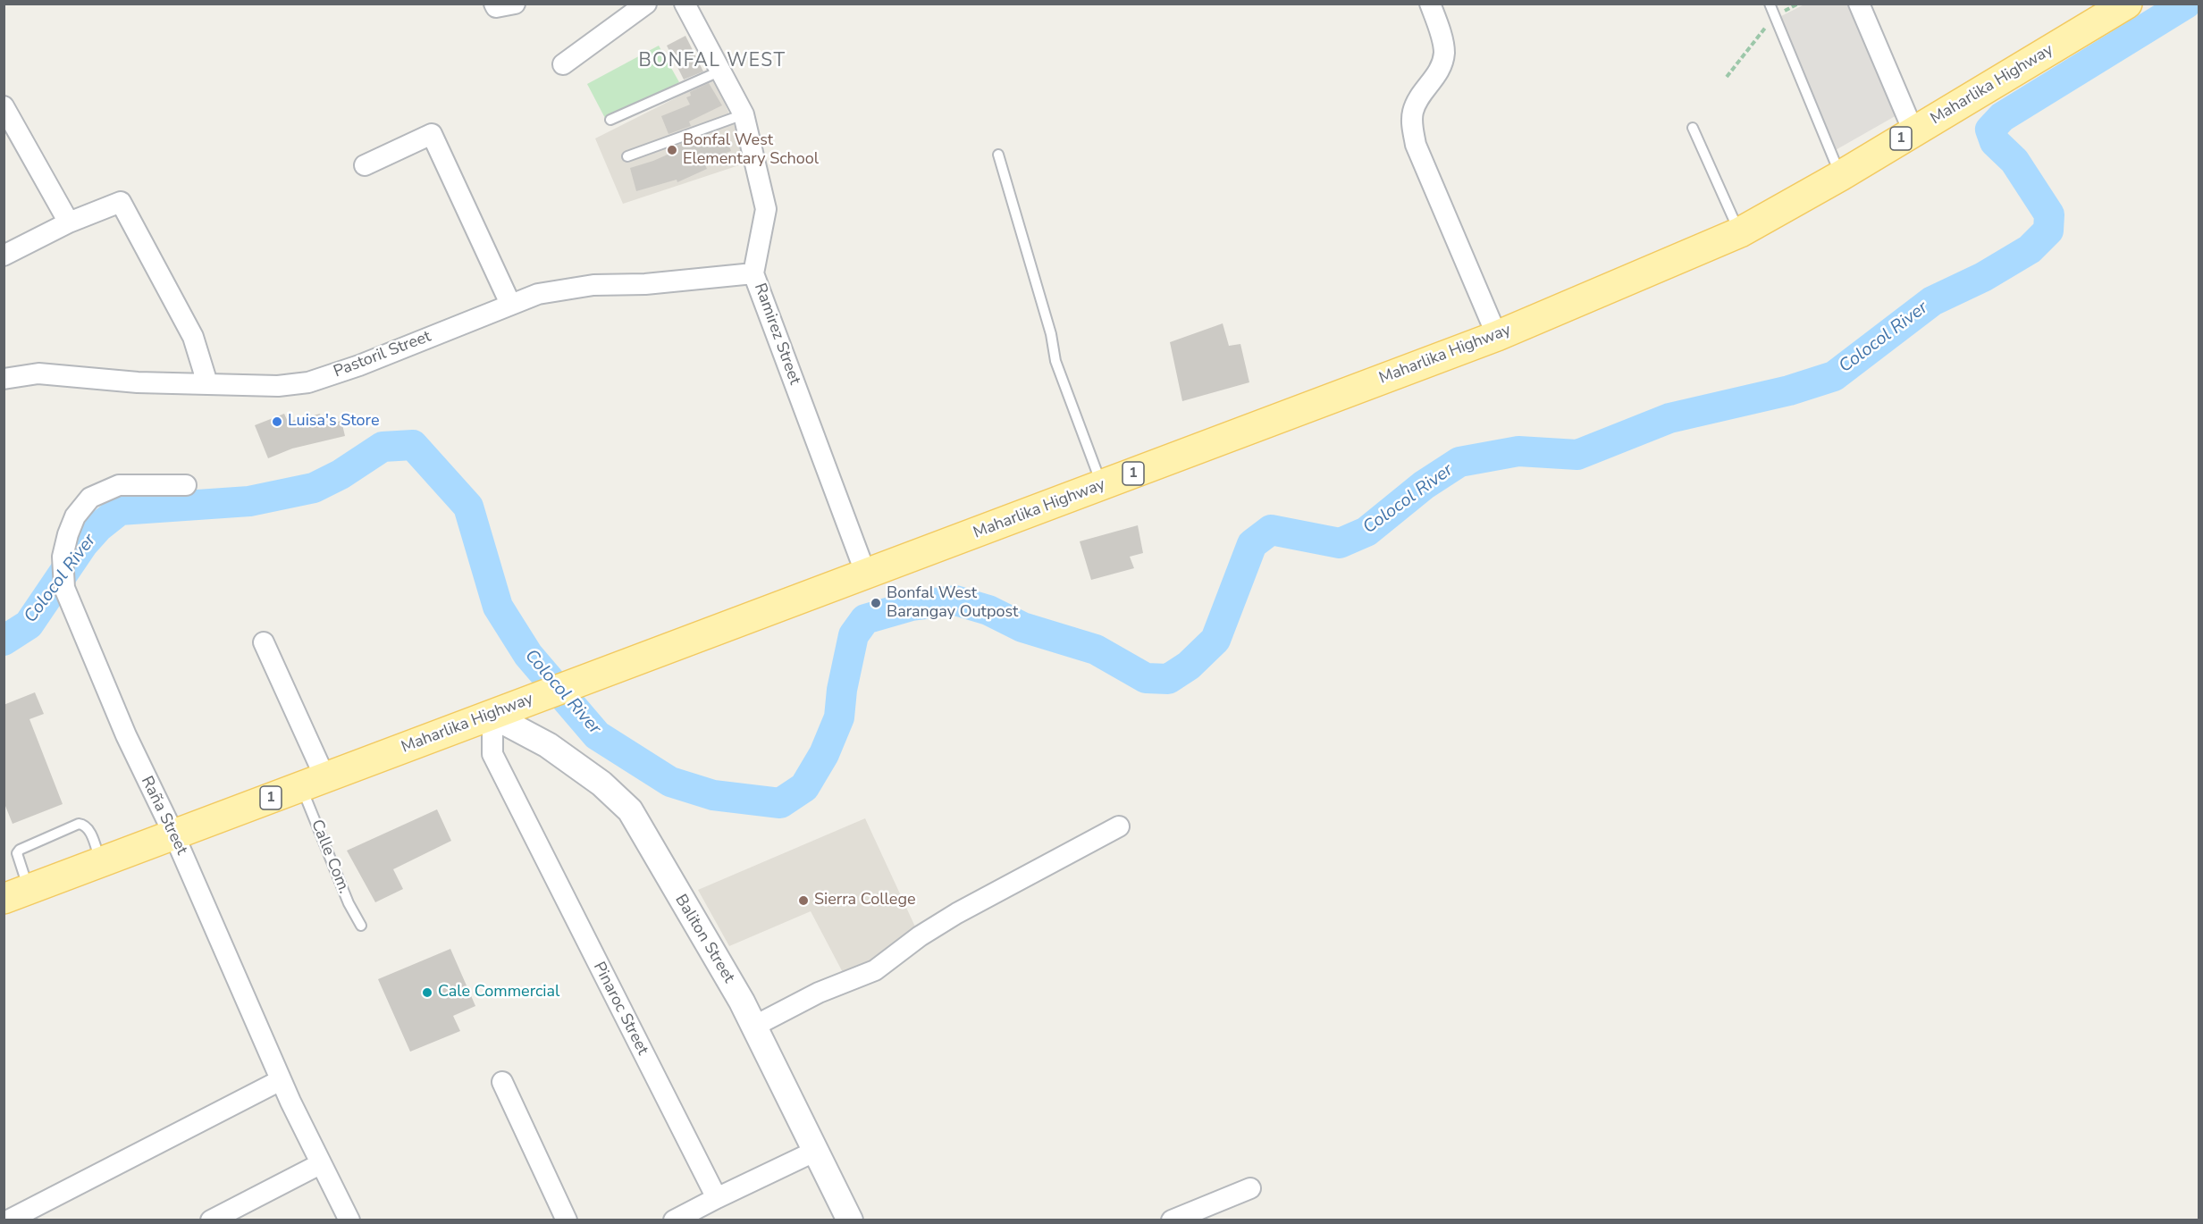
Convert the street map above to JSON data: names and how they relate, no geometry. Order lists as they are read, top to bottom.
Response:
{
  "streets": {
    "main road": ["Maharlika Highway", "1"],
    "street": [
      "Ramirez Street",
      "Pastoril Street",
      "Raña Street",
      "Baliton Street",
      "Pinaroc Street"
    ],
    "lane": ["Calle Com."]
  },
  "crossings": [
    ["Maharlika Highway", "Ramirez Street"],
    ["Maharlika Highway", "Raña Street"],
    ["Maharlika Highway", "Calle Com."],
    ["Maharlika Highway", "Baliton Street"],
    ["Maharlika Highway", "Pinaroc Street"],
    ["Ramirez Street", "Pastoril Street"],
    ["Baliton Street", "Pinaroc Street"]
  ],
  "districts": ["BONFAL WEST"],
  "water": ["Colocol River"],
  "places": [
    "Bonfal West Elementary School",
    "Luisa's Store",
    "Bonfal West Barangay Outpost",
    "Sierra College",
    "Cale Commercial"
  ]
}
